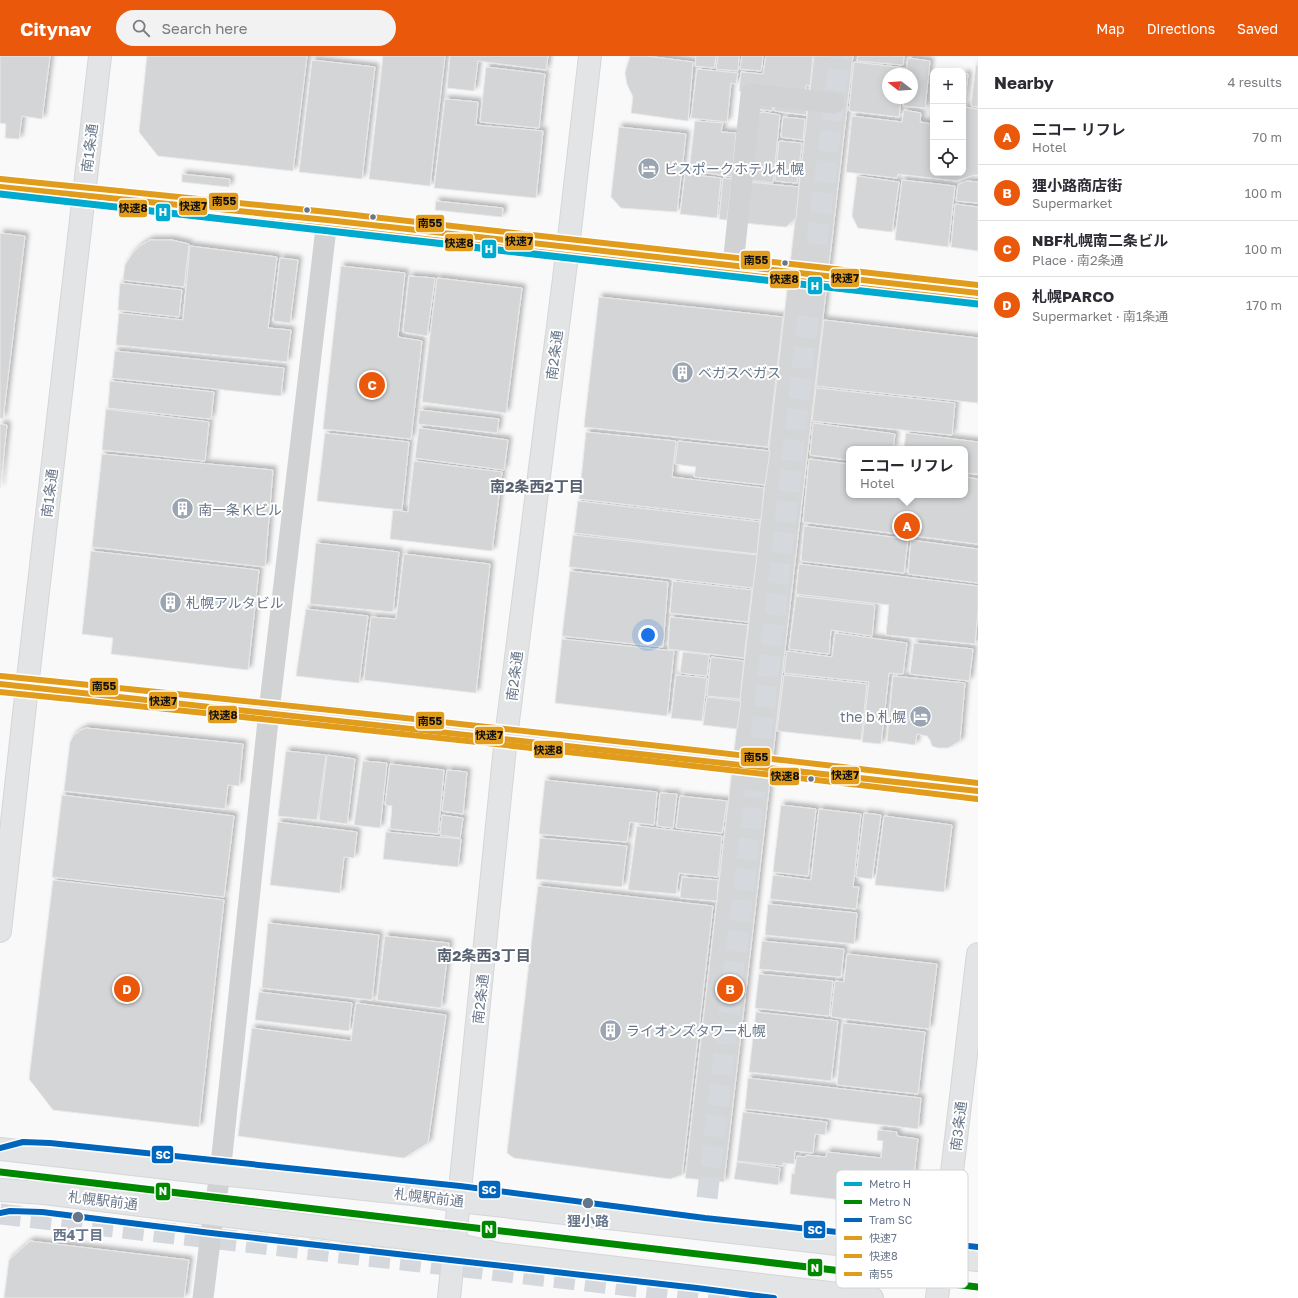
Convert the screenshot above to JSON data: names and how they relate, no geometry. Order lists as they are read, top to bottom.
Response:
{
  "streets": {
    "main road": [
      "南1条通",
      "南2条通",
      "南3条通",
      "札幌駅前通"
    ]
  },
  "crossings": [
    ["南2条通", "札幌駅前通"]
  ],
  "districts": ["南2条西2丁目", "南2条西3丁目"],
  "places": {
    "hotel": ["ビスポークホテル札幌", "the b 札幌"],
    "building": [
      "ベガスベガス",
      "南一条Ｋビル",
      "札幌アルタビル",
      "ライオンズタワー札幌"
    ],
    "other": ["狸小路", "西4丁目"]
  },
  "lines": [
    "transit line 南55",
    "transit line 快速7",
    "metro line H",
    "transit line 快速8",
    "tram line SC",
    "metro line N"
  ],
  "legend": [
    "Metro H",
    "Metro N",
    "Tram SC",
    "快速7",
    "快速8",
    "南55"
  ],
  "north": "left",
  "page": {
    "header": "Citynav",
    "search": "Search here",
    "nav": ["Map", "Directions", "Saved"],
    "heading": ["Nearby", "4 results"],
    "map_buttons": ["+", "−"],
    "list": [
      {
        "mark": "A",
        "name": "二コー リフレ",
        "note": "Hotel",
        "value": "70 m"
      },
      {
        "mark": "B",
        "name": "狸小路商店街",
        "note": "Supermarket",
        "value": "100 m"
      },
      {
        "mark": "C",
        "name": "NBF札幌南二条ビル",
        "note": "Place · 南2条通",
        "value": "100 m"
      },
      {
        "mark": "D",
        "name": "札幌PARCO",
        "note": "Supermarket · 南1条通",
        "value": "170 m"
      }
    ],
    "pins": [
      "C",
      "A",
      "B",
      "D"
    ],
    "popup": ["二コー リフレ", "Hotel"]
  }
}
